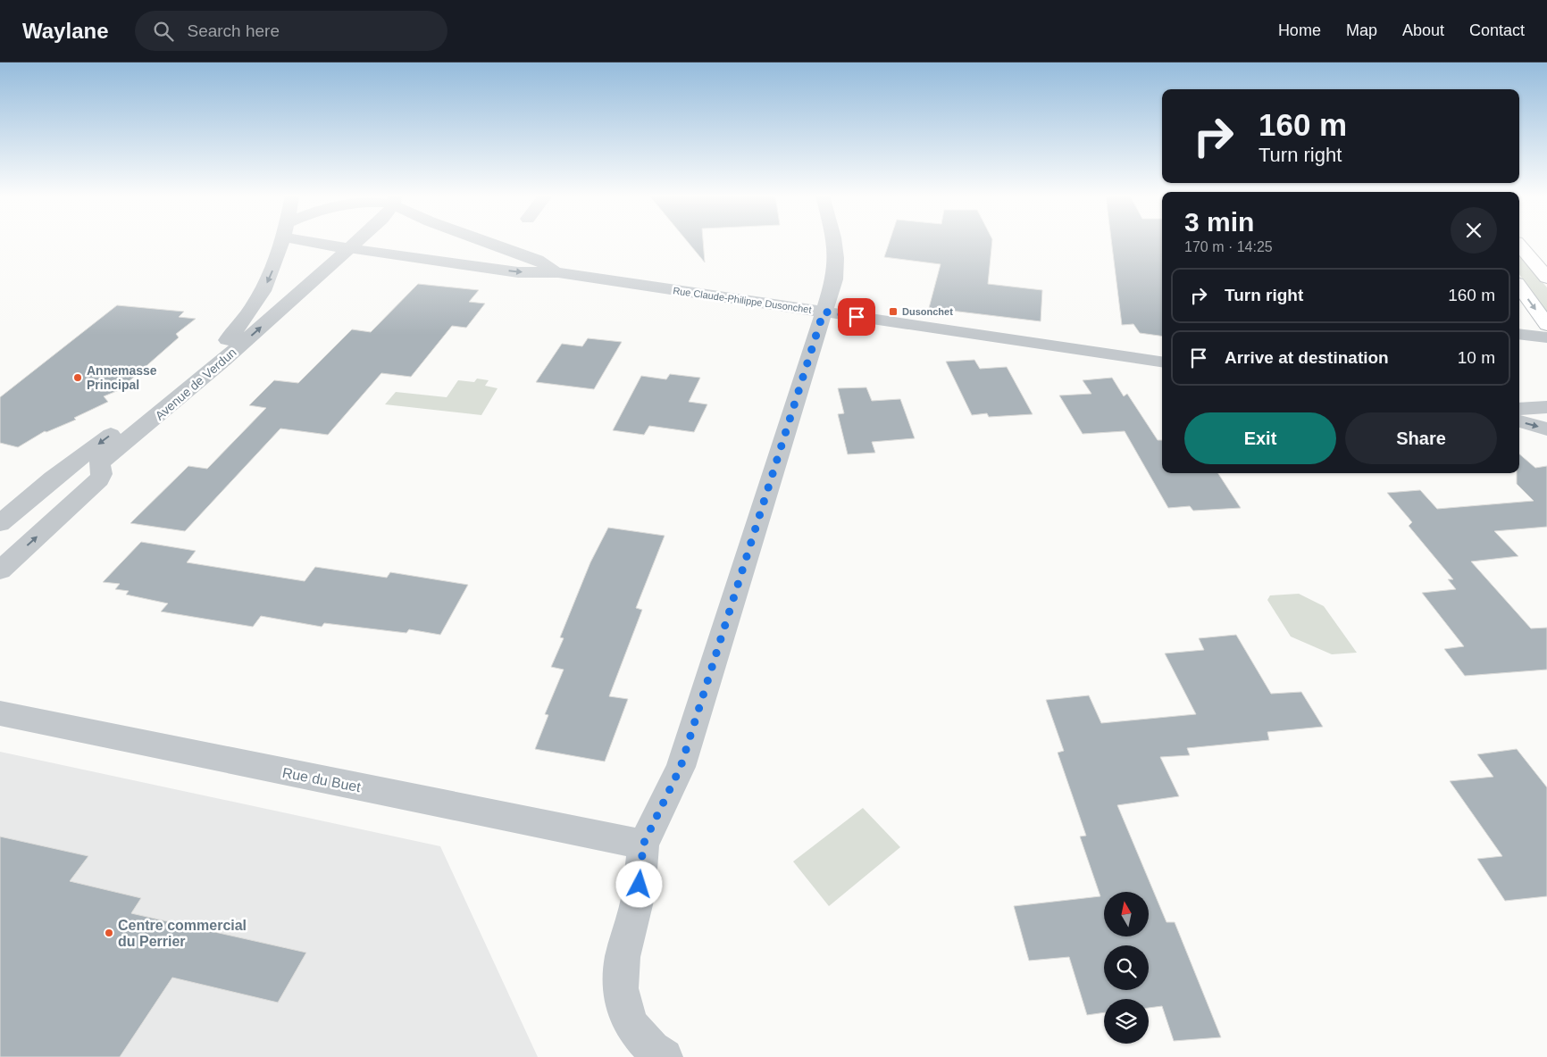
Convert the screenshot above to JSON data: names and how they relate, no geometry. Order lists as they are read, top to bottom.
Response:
{
  "streets": {
    "street": ["Rue Claude-Philippe Dusonchet", "Avenue de Verdun", "Rue du Buet"]
  },
  "crossings": [
    ["Rue Claude-Philippe Dusonchet", "Avenue de Verdun"]
  ],
  "places": {
    "transit": ["Dusonchet"],
    "other": ["Annemasse Principal", "Centre commercial du Perrier"]
  },
  "north": "top",
  "page": {
    "header": "Waylane",
    "search": "Search here",
    "nav": [
      "Home",
      "Map",
      "About",
      "Contact"
    ],
    "turn": ["160 m", "Turn right"],
    "heading": ["3 min", "170 m · 14:25"],
    "list": [
      {
        "name": "Turn right",
        "value": "160 m"
      },
      {
        "name": "Arrive at destination",
        "value": "10 m"
      }
    ],
    "buttons": ["Exit", "Share"]
  }
}
